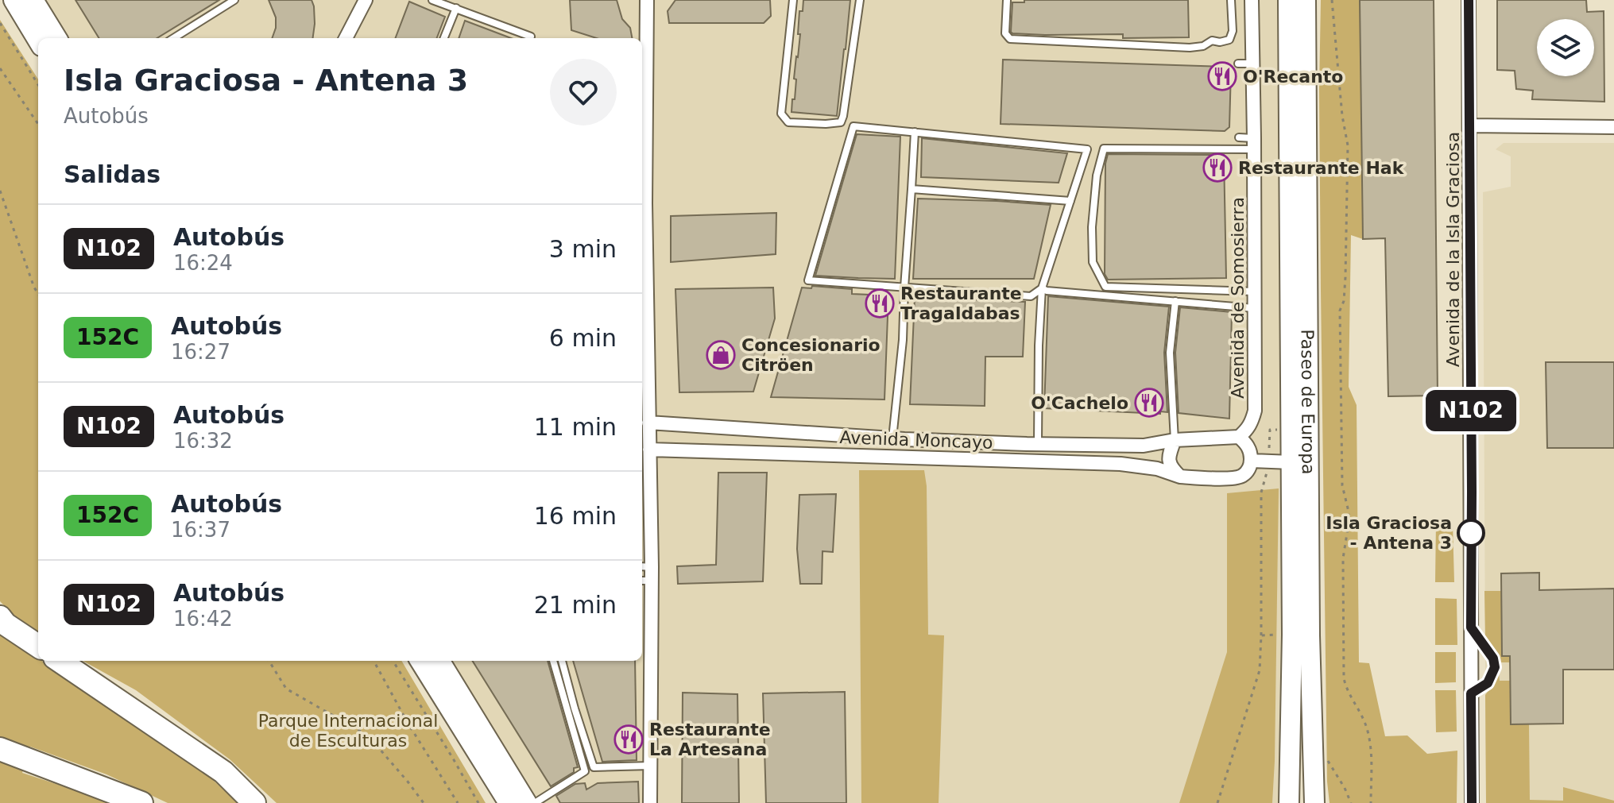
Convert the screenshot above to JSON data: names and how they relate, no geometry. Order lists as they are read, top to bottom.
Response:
{
  "streets": {
    "main road": ["Paseo de Europa"],
    "street": ["Avenida de la Isla Graciosa", "Avenida de Somosierra", "Avenida Moncayo"]
  },
  "crossings": [
    ["Avenida de Somosierra", "Avenida Moncayo"]
  ],
  "parks": ["Parque Internacional de Esculturas"],
  "places": {
    "restaurant": [
      "O'Recanto",
      "Restaurante Hak",
      "Restaurante Tragaldabas",
      "O'Cachelo",
      "Restaurante La Artesana"
    ],
    "shop": ["Concesionario Citröen"],
    "other": ["Isla Graciosa - Antena 3"]
  },
  "lines": ["bus line N102"],
  "page": {
    "on_map": "N102",
    "heading": [
      ["Isla Graciosa - Antena 3", "Autobús"],
      "Salidas"
    ],
    "list": [
      {
        "mark": "N102",
        "name": "Autobús",
        "note": "16:24",
        "value": "3 min"
      },
      {
        "mark": "152C",
        "name": "Autobús",
        "note": "16:27",
        "value": "6 min"
      },
      {
        "mark": "N102",
        "name": "Autobús",
        "note": "16:32",
        "value": "11 min"
      },
      {
        "mark": "152C",
        "name": "Autobús",
        "note": "16:37",
        "value": "16 min"
      },
      {
        "mark": "N102",
        "name": "Autobús",
        "note": "16:42",
        "value": "21 min"
      }
    ]
  }
}
